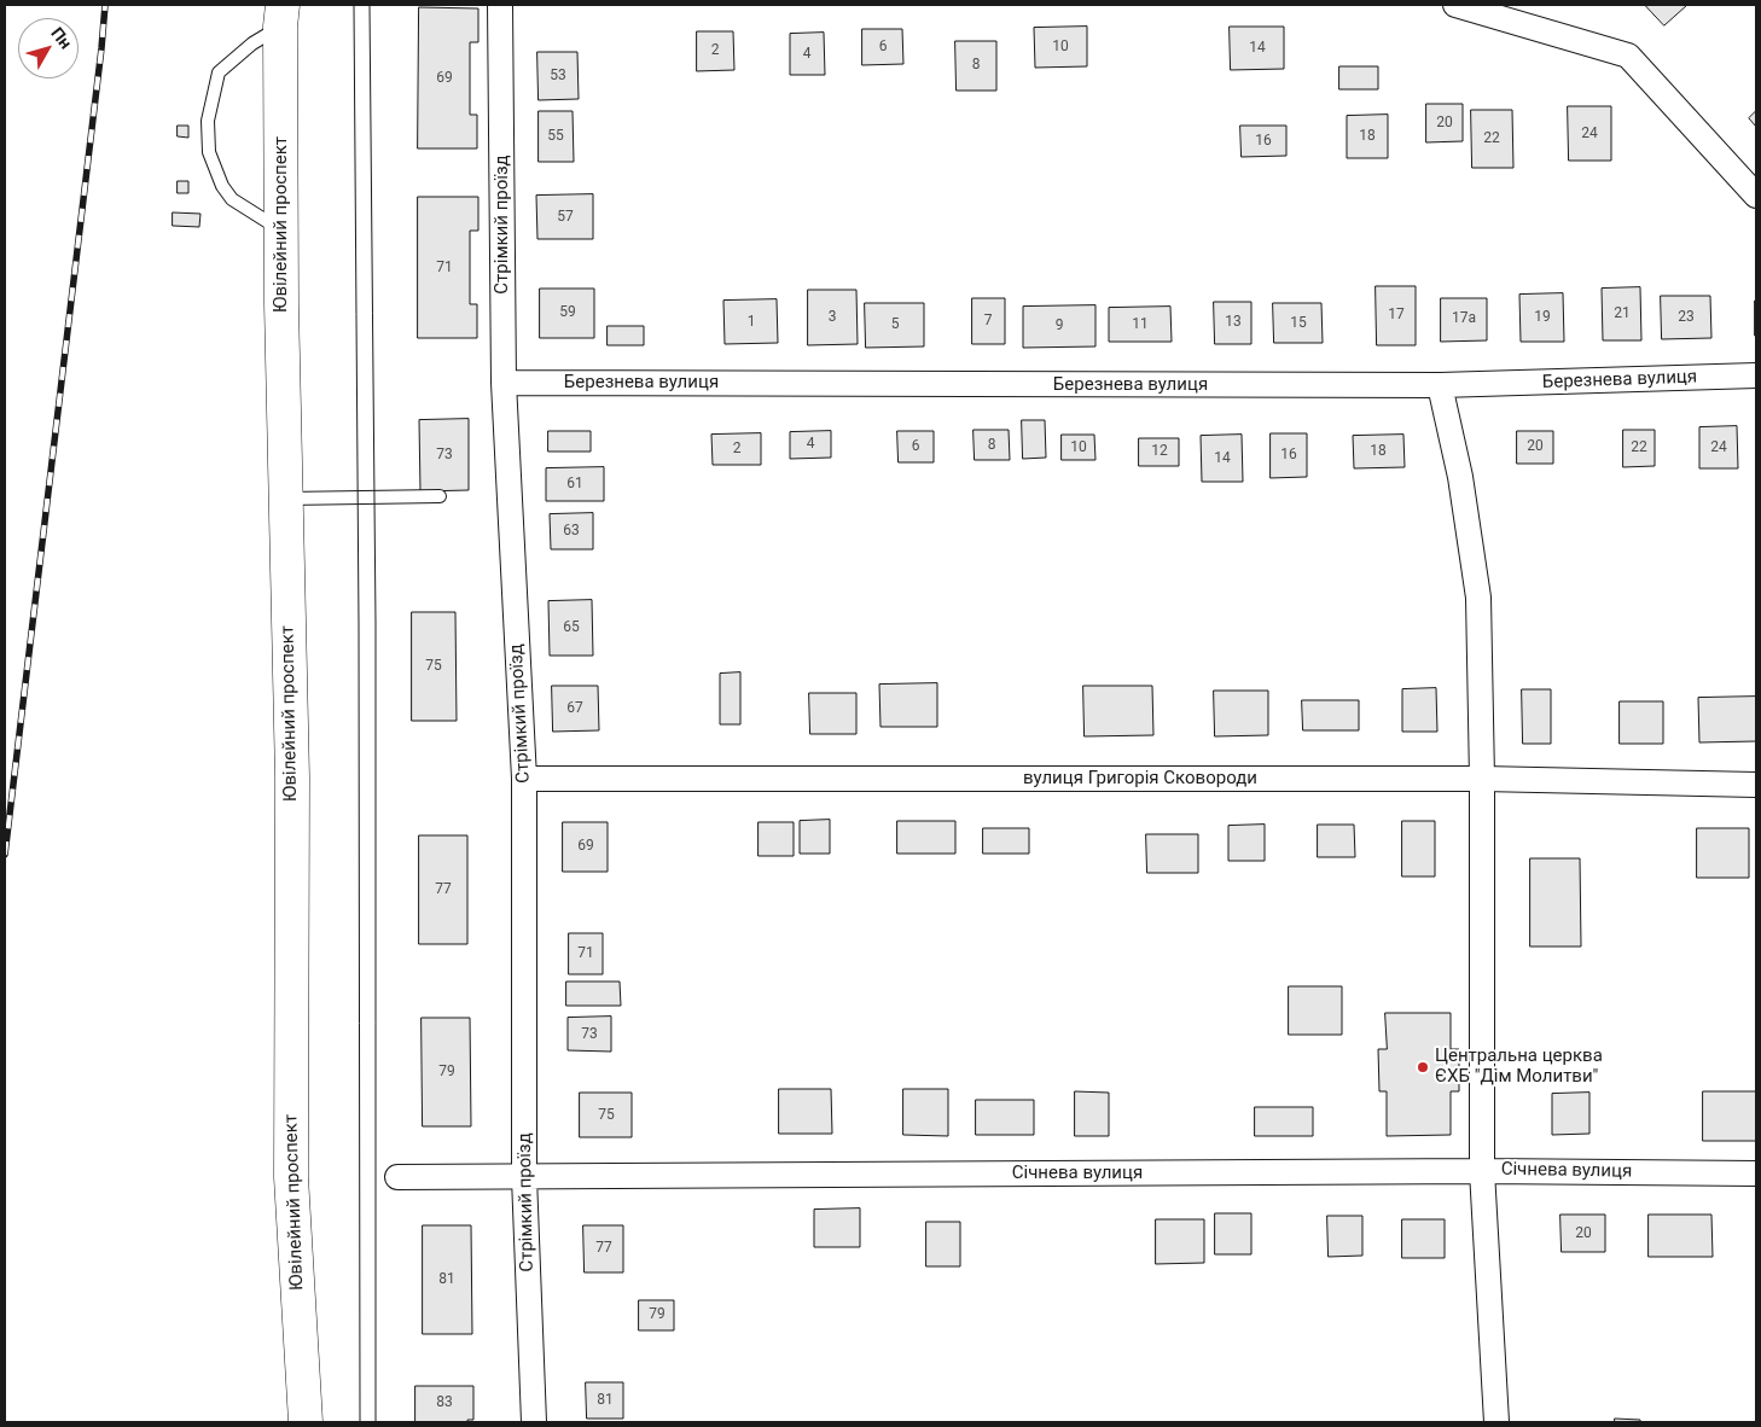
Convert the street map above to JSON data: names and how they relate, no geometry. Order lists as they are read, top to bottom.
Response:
{
  "streets": {
    "main road": ["Ювілейний проспект"],
    "street": [
      "Стрімкий проїзд",
      "Березнева вулиця",
      "вулиця Григорія Сковороди",
      "Січнева вулиця"
    ]
  },
  "crossings": [
    ["Стрімкий проїзд", "Березнева вулиця"],
    ["Стрімкий проїзд", "вулиця Григорія Сковороди"],
    ["Стрімкий проїзд", "Січнева вулиця"]
  ],
  "places": ["Центральна церква ЄХБ \"Дім Молитви\""],
  "house_numbers": [
    "6",
    "10",
    "14",
    "2",
    "4",
    "8",
    "53",
    "69",
    "20",
    "24",
    "55",
    "18",
    "22",
    "16",
    "57",
    "71",
    "59",
    "21",
    "17",
    "3",
    "19",
    "23",
    "17а",
    "7",
    "1",
    "13",
    "15",
    "5",
    "11",
    "9",
    "4",
    "8",
    "6",
    "20",
    "10",
    "22",
    "24",
    "2",
    "12",
    "18",
    "73",
    "16",
    "14",
    "61",
    "63",
    "65",
    "75",
    "67",
    "69",
    "77",
    "71",
    "73",
    "79",
    "75",
    "20",
    "77",
    "81",
    "79",
    "81",
    "83"
  ],
  "north": "top right"
}
